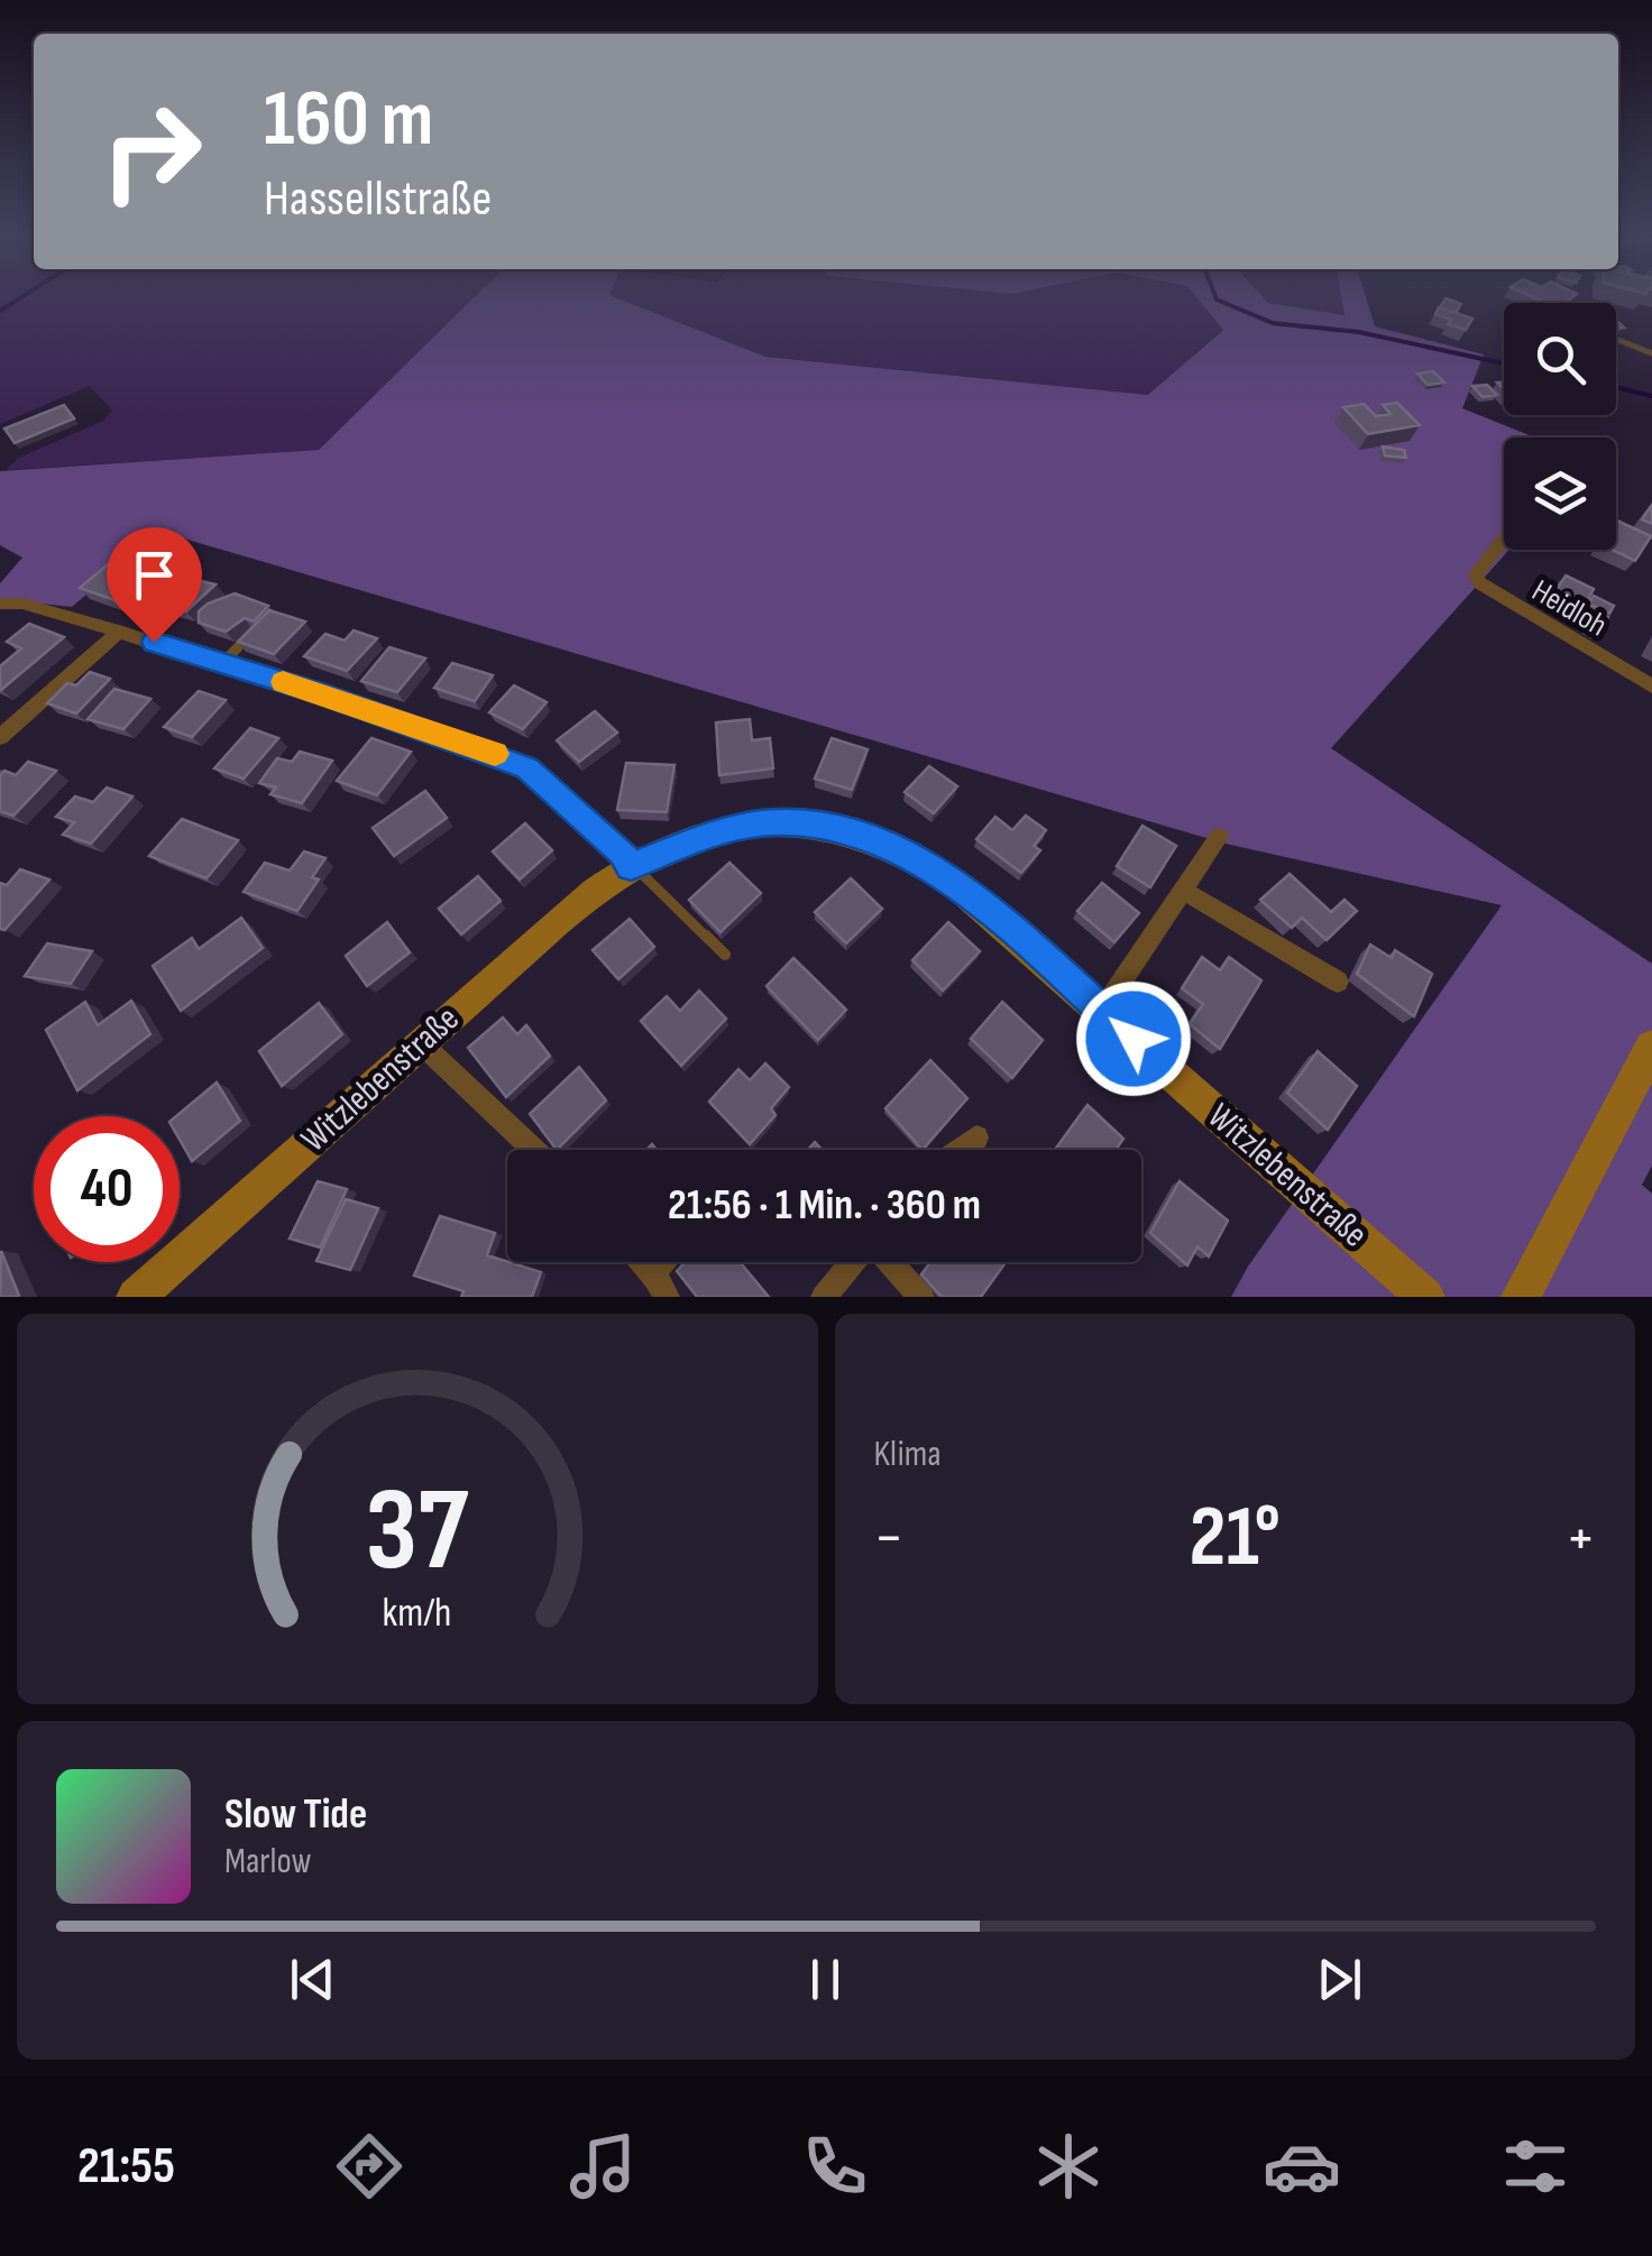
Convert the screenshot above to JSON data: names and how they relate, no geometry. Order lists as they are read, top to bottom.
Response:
{
  "streets": {
    "street": ["Heidloh", "Witzlebenstraße"]
  },
  "page": {
    "turn": ["160 m", "Hassellstraße"],
    "limit": "40",
    "trip": "21:56 · 1 Min. · 360 m",
    "tile": "Klima",
    "heat": ["−", "21°", "+"],
    "song": ["Slow Tide", "Marlow"],
    "tabs": "21:55",
    "gauge": ["37", "km/h"]
  }
}
